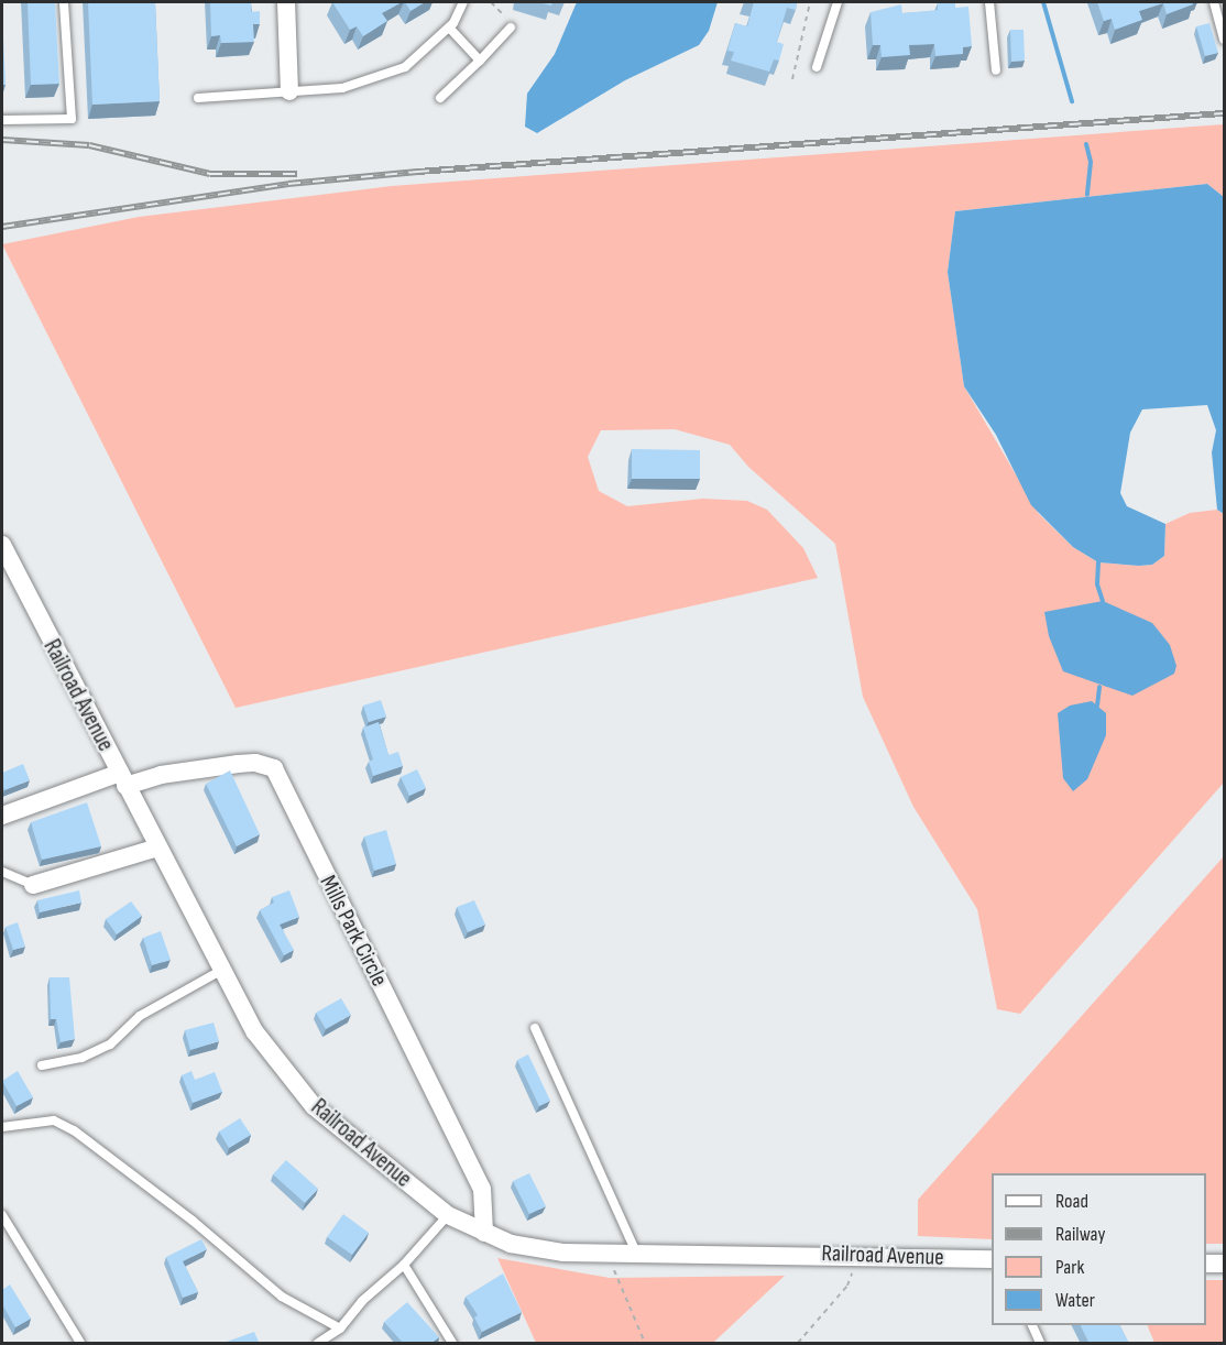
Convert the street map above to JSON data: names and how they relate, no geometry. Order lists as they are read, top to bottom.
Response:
{
  "streets": {
    "street": ["Railroad Avenue", "Mills Park Circle"]
  },
  "crossings": [
    ["Railroad Avenue", "Mills Park Circle"]
  ],
  "legend": [
    "Road",
    "Railway",
    "Park",
    "Water"
  ]
}
